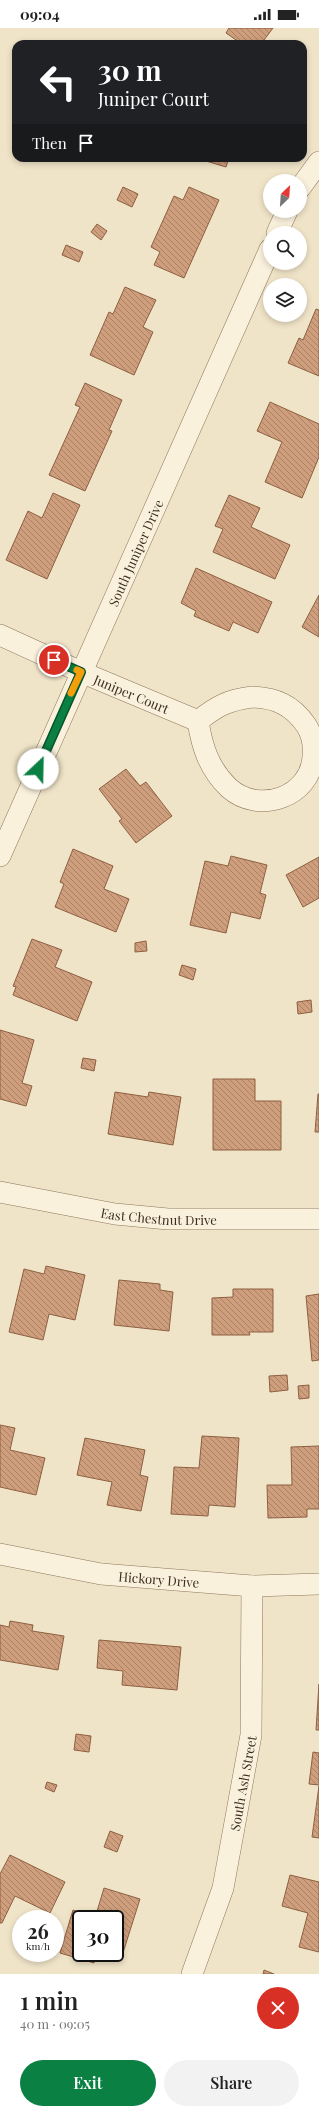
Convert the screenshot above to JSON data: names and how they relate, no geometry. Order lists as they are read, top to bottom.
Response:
{
  "streets": {
    "street": [
      "South Juniper Drive",
      "Juniper Court",
      "East Chestnut Drive",
      "Hickory Drive",
      "South Ash Street"
    ]
  },
  "crossings": [
    ["South Juniper Drive", "Juniper Court"],
    ["Hickory Drive", "South Ash Street"]
  ],
  "north": "top right",
  "page": {
    "status": "09:04",
    "turn": ["30 m", "Juniper Court"],
    "then": "Then",
    "speed": "26 km/h",
    "limit": "30",
    "heading": ["1 min", "40 m · 09:05"],
    "buttons": ["Exit", "Share"]
  }
}
